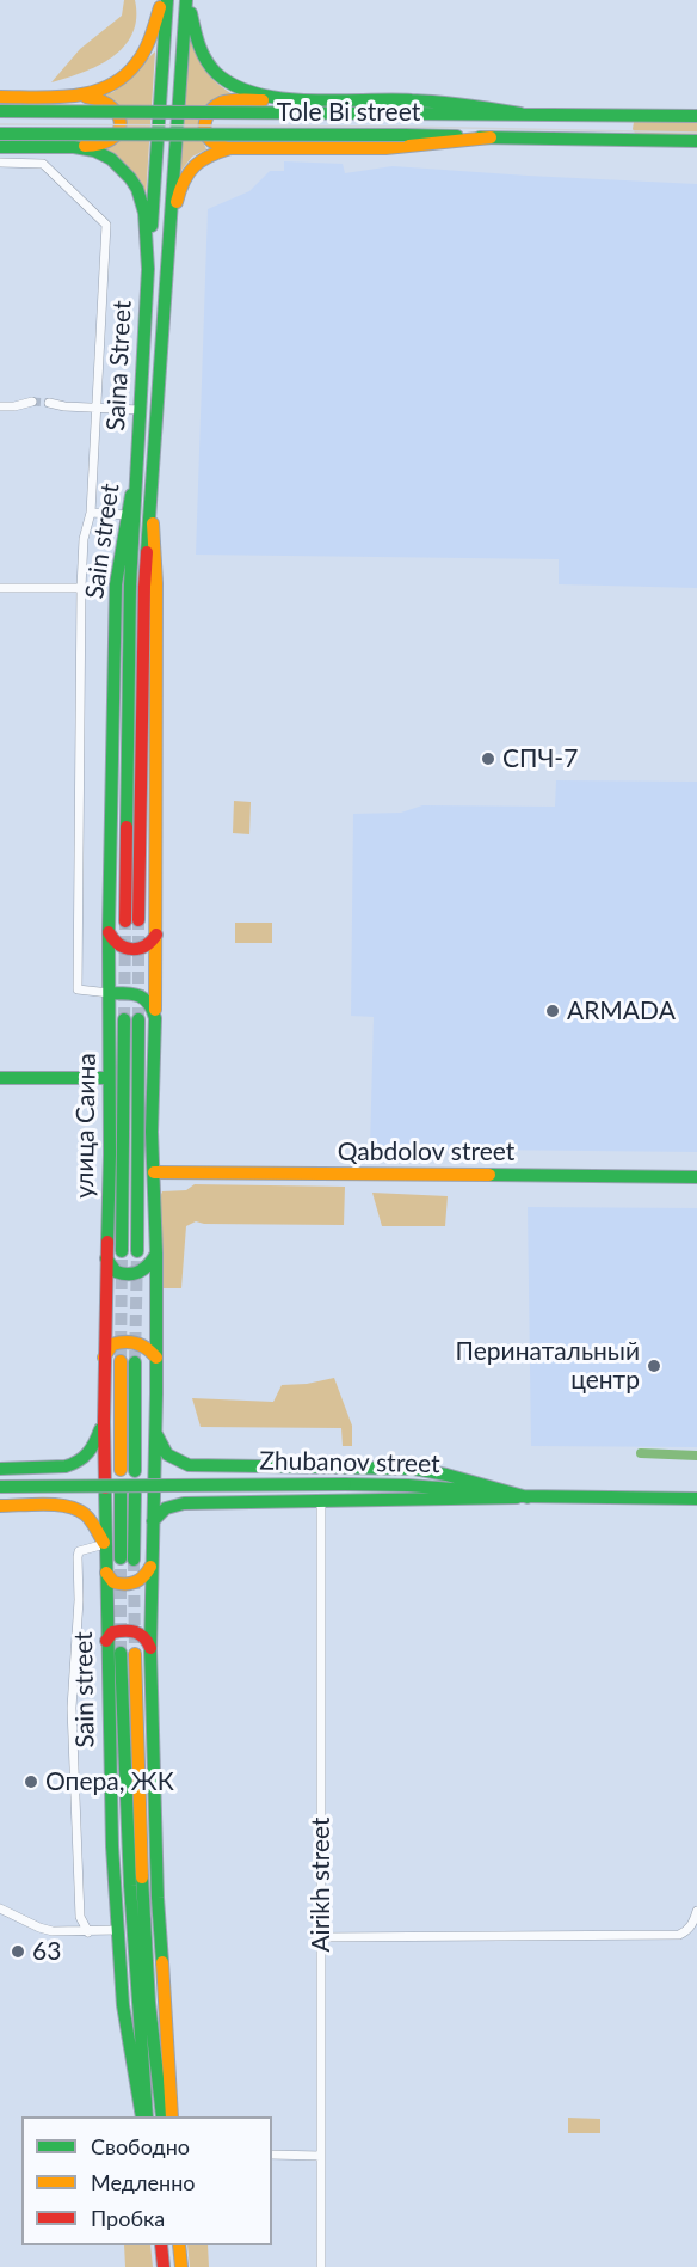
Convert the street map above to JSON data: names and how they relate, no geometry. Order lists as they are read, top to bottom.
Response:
{
  "streets": {
    "main road": [
      "Tole Bi street",
      "Saina Street",
      "Sain street",
      "улица Саина",
      "Qabdolov street",
      "Zhubanov street"
    ],
    "street": ["Airikh street"]
  },
  "crossings": [
    ["Saina Street", "Sain street"],
    ["Sain street", "улица Саина"],
    ["Sain street", "Qabdolov street"]
  ],
  "places": [
    "СПЧ-7",
    "ARMADA",
    "Перинатальный центр",
    "Опера, ЖК",
    "63"
  ],
  "legend": ["Свободно", "Медленно", "Пробка"]
}
